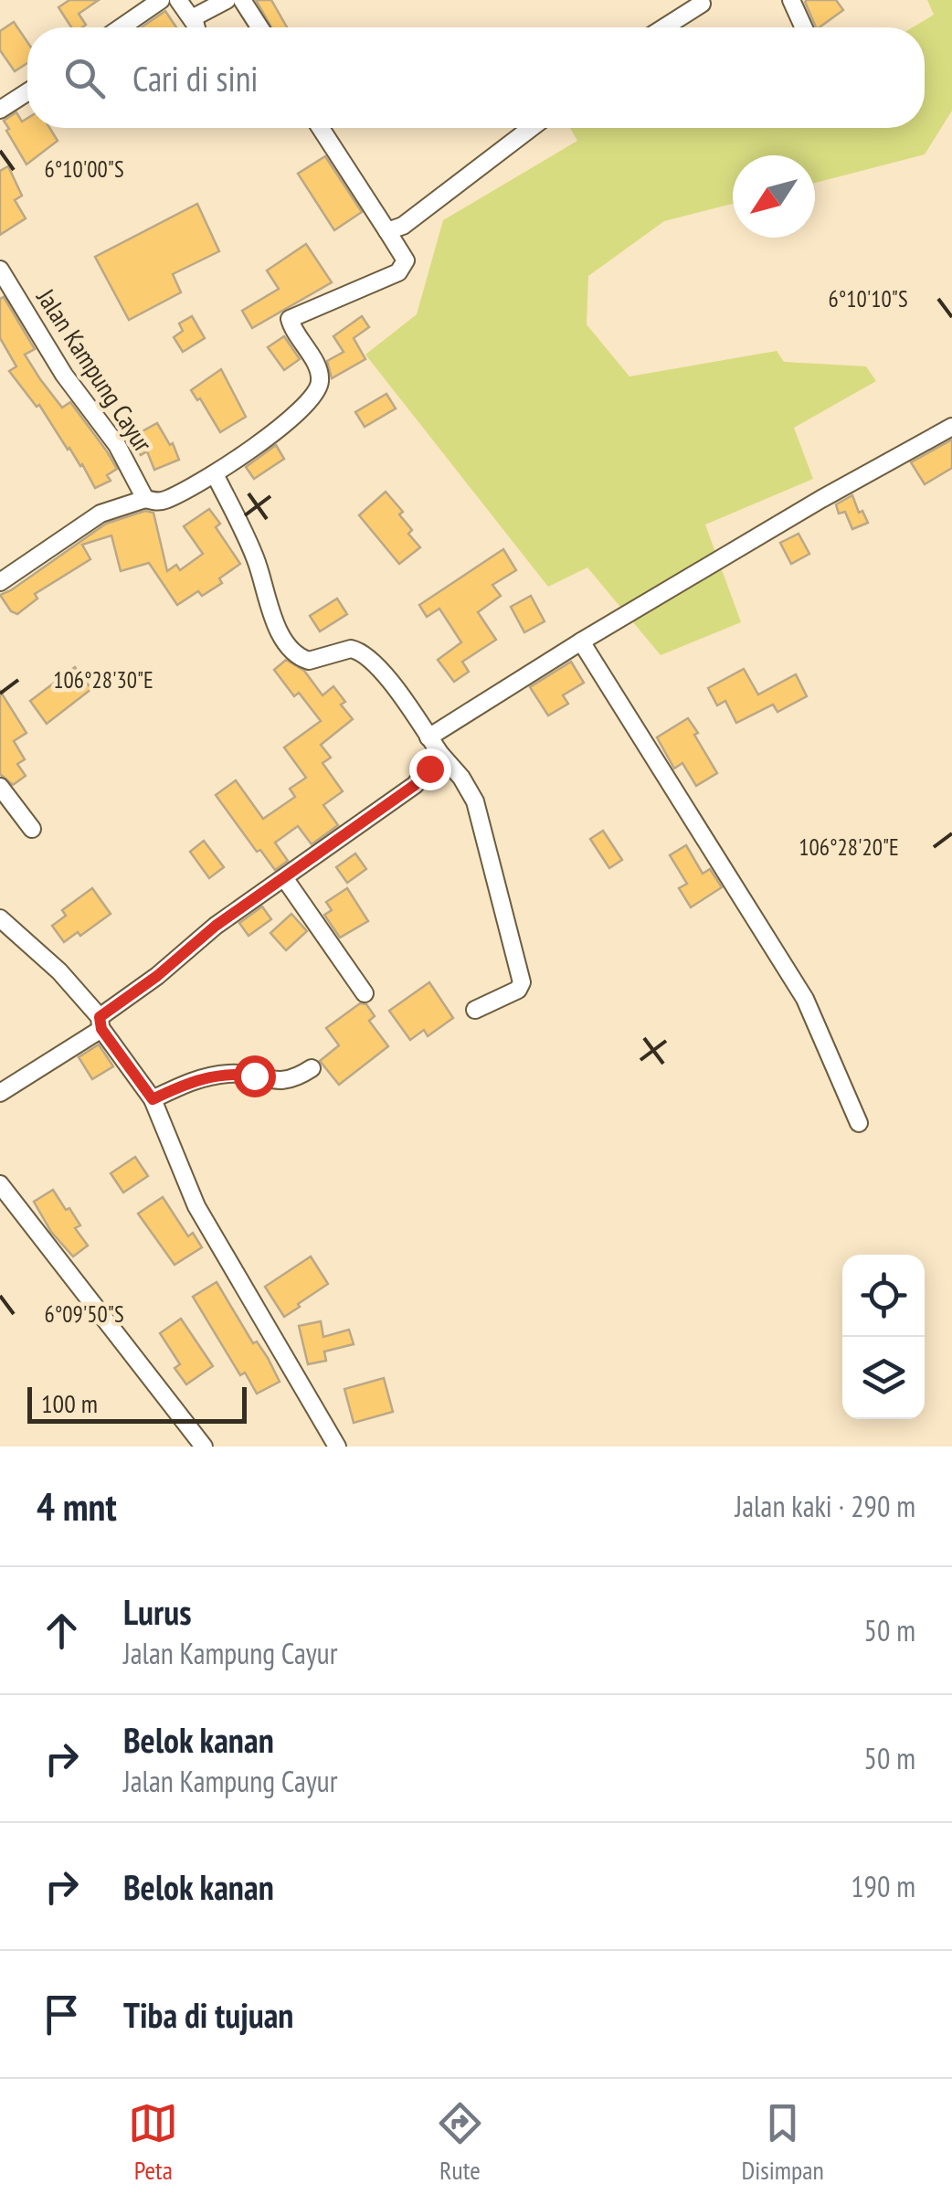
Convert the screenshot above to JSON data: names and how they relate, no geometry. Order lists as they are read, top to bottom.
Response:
{
  "streets": {
    "street": ["Jalan Kampung Cayur"]
  },
  "scale_bar": "100 m",
  "north": "bottom left",
  "page": {
    "search": "Cari di sini",
    "scale": "100 m",
    "heading": ["4 mnt", "Jalan kaki · 290 m"],
    "list": [
      ["Lurus", "Jalan Kampung Cayur", "50 m"],
      ["Belok kanan", "Jalan Kampung Cayur", "50 m"],
      ["Belok kanan", "190 m"],
      "Tiba di tujuan"
    ],
    "nav": ["Peta", "Rute", "Disimpan"]
  },
  "coordinates": [
    "6°10'00\"S",
    "6°10'10\"S",
    "106°28'30\"E",
    "106°28'20\"E",
    "6°09'50\"S"
  ]
}
